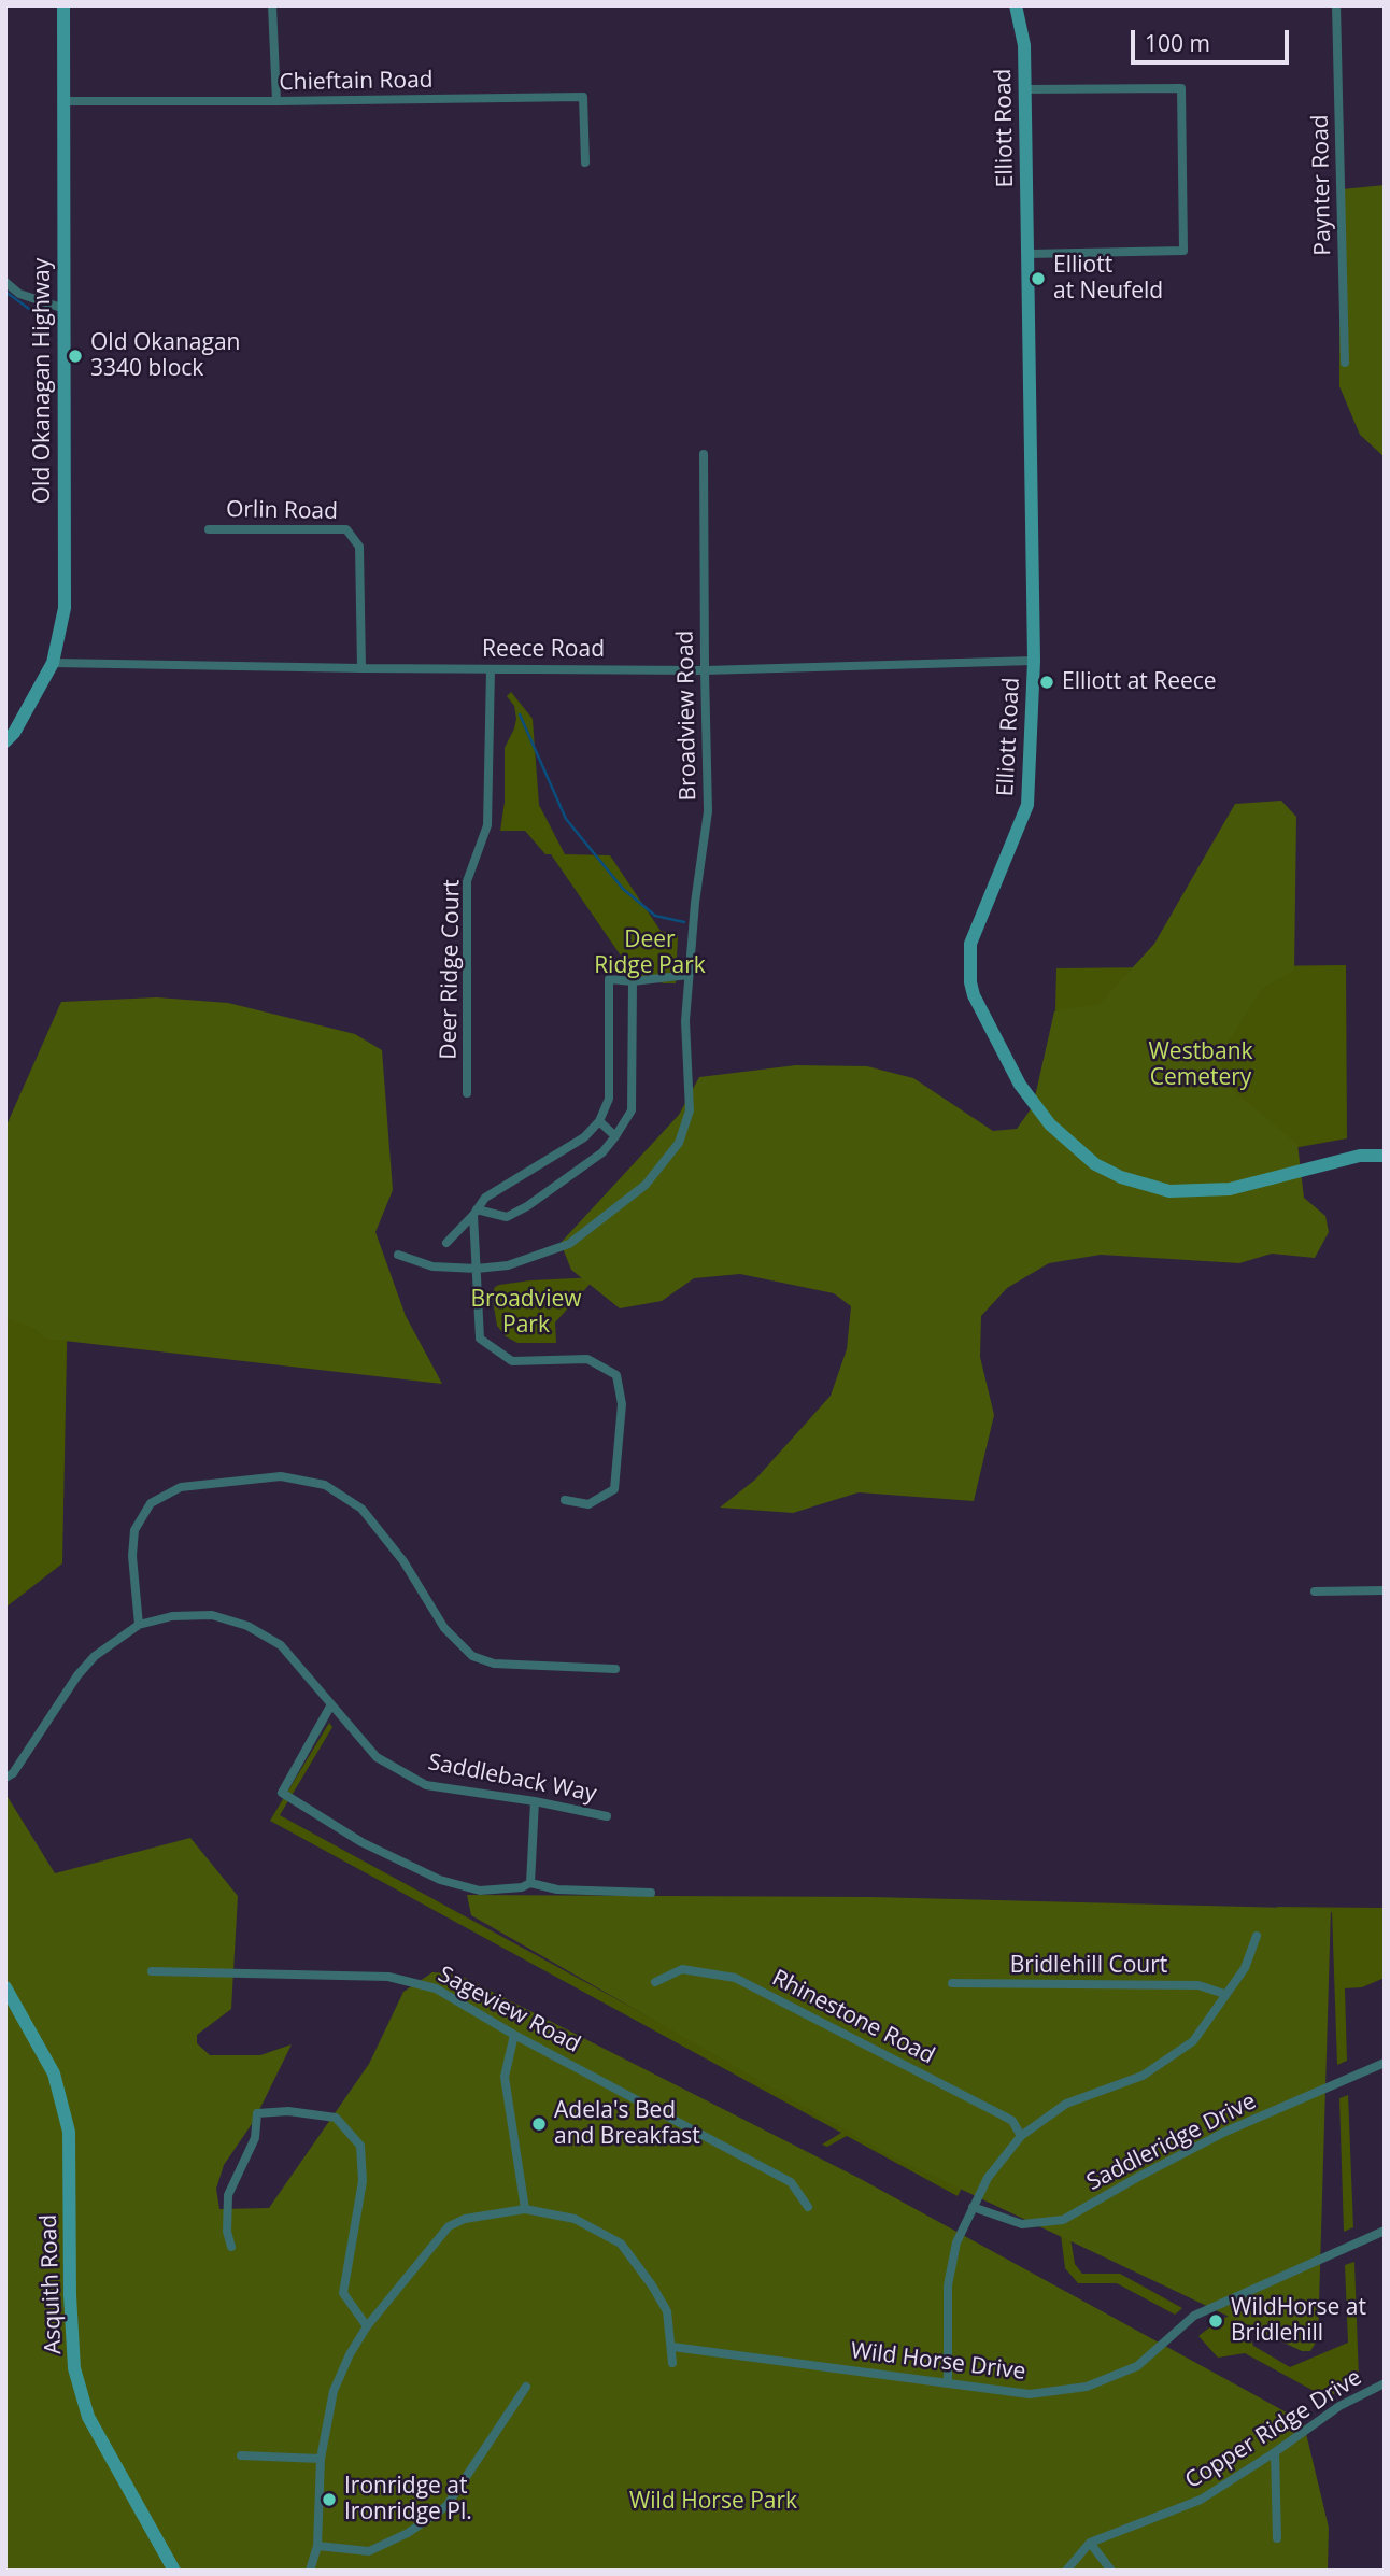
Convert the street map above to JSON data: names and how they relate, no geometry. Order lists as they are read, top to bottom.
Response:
{
  "streets": {
    "street": [
      "Chieftain Road",
      "Elliott Road",
      "Paynter Road",
      "Old Okanagan Highway",
      "Orlin Road",
      "Reece Road",
      "Broadview Road",
      "Deer Ridge Court",
      "Saddleback Way",
      "Bridlehill Court",
      "Sageview Road",
      "Rhinestone Road",
      "Saddleridge Drive",
      "Asquith Road",
      "Wild Horse Drive",
      "Copper Ridge Drive"
    ]
  },
  "crossings": [
    ["Chieftain Road", "Old Okanagan Highway"],
    ["Elliott Road", "Reece Road"],
    ["Old Okanagan Highway", "Reece Road"],
    ["Orlin Road", "Reece Road"],
    ["Reece Road", "Broadview Road"],
    ["Reece Road", "Deer Ridge Court"]
  ],
  "parks": [
    "Deer Ridge Park",
    "Westbank Cemetery",
    "Broadview Park",
    "Wild Horse Park"
  ],
  "places": [
    "Elliott at Neufeld",
    "Old Okanagan 3340 block",
    "Elliott at Reece",
    "Adela's Bed and Breakfast",
    "WildHorse at Bridlehill",
    "Ironridge at Ironridge Pl."
  ],
  "scale_bar": "100 m"
}
